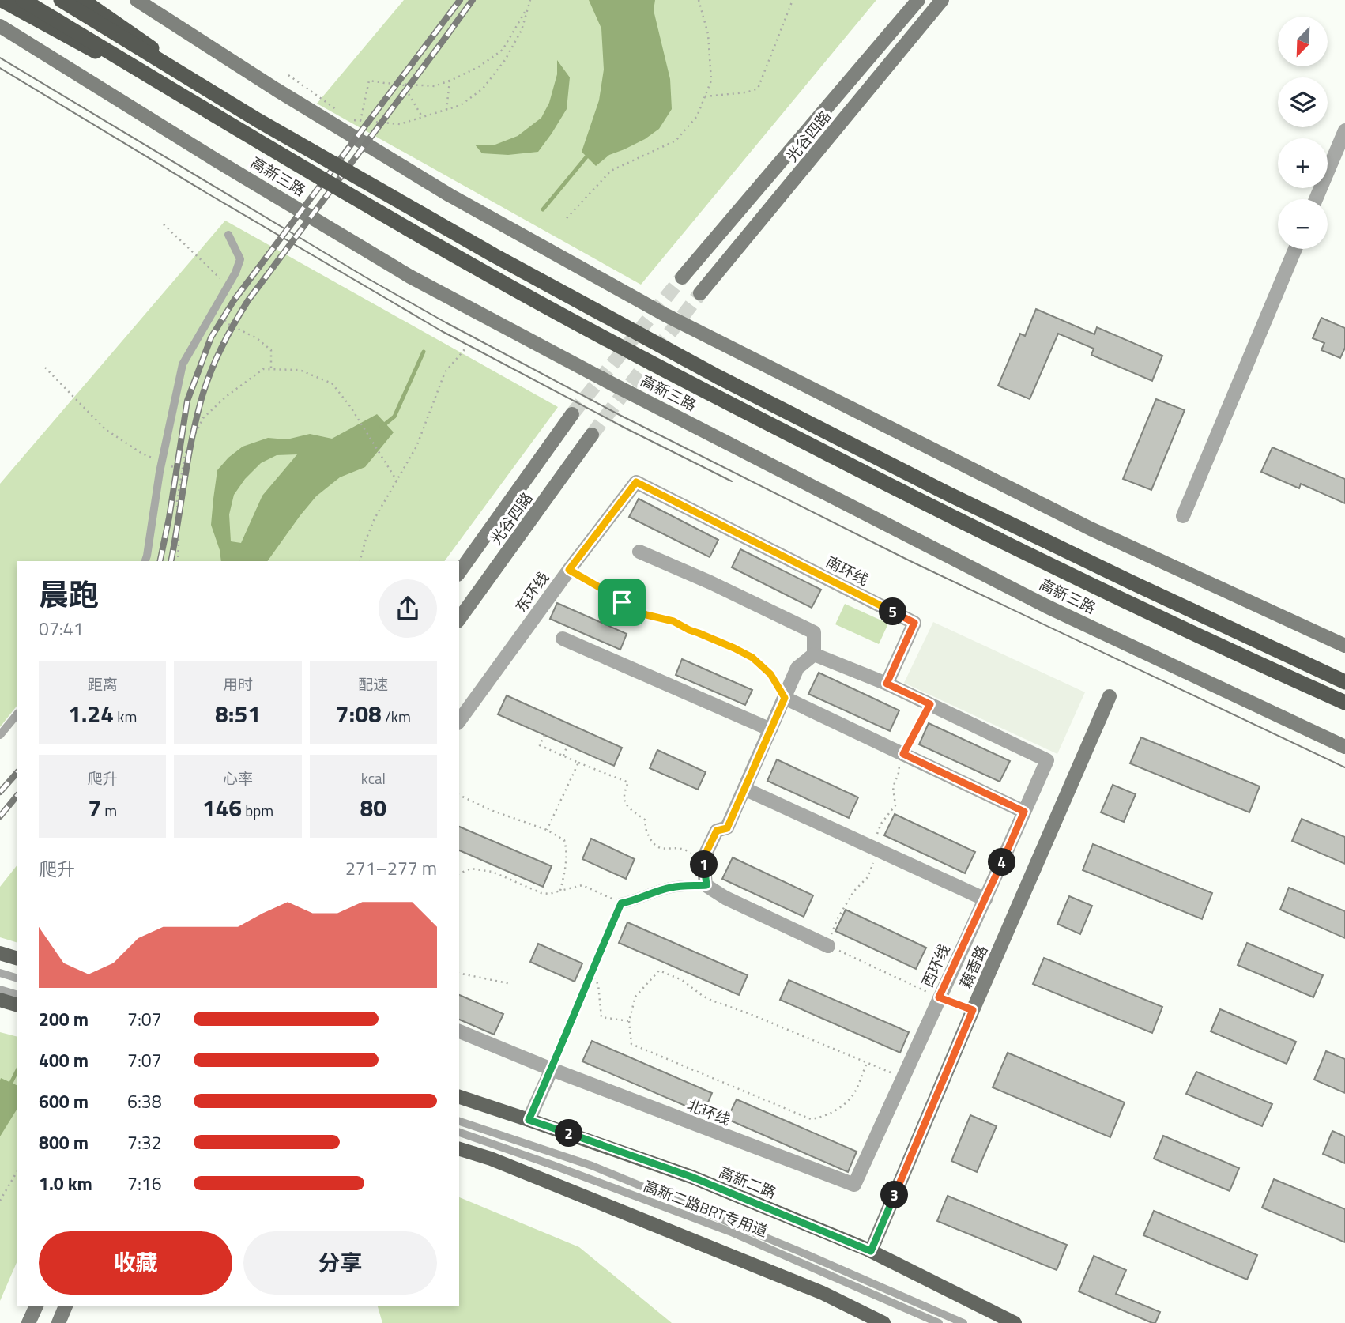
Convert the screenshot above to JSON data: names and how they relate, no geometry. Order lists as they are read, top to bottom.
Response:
{
  "streets": {
    "highway": ["高新三路"],
    "main road": ["光谷四路", "藕香路", "高新二路"],
    "street": [
      "南环线",
      "东环线",
      "西环线",
      "北环线"
    ],
    "lane": ["高新二路BRT专用道"]
  },
  "crossings": [
    ["南环线", "东环线"],
    ["西环线", "北环线"],
    ["藕香路", "高新二路"]
  ],
  "north": "bottom left",
  "page": {
    "map_buttons": ["+", "−"],
    "heading": ["晨跑", "07:41"],
    "pins": [
      "5",
      "4",
      "1",
      "2",
      "3"
    ],
    "stats": [
      ["距离", "1.24 km"],
      ["用时", "8:51"],
      ["配速", "7:08 /km"],
      ["爬升", "7 m"],
      ["心率", "146 bpm"],
      ["kcal", "80"]
    ],
    "chart": ["爬升", "271–277 m"],
    "list": [
      {
        "name": "200 m",
        "note": "7:07"
      },
      {
        "name": "400 m",
        "note": "7:07"
      },
      {
        "name": "600 m",
        "note": "6:38"
      },
      {
        "name": "800 m",
        "note": "7:32"
      },
      {
        "name": "1.0 km",
        "note": "7:16"
      }
    ],
    "buttons": ["收藏", "分享"]
  }
}
